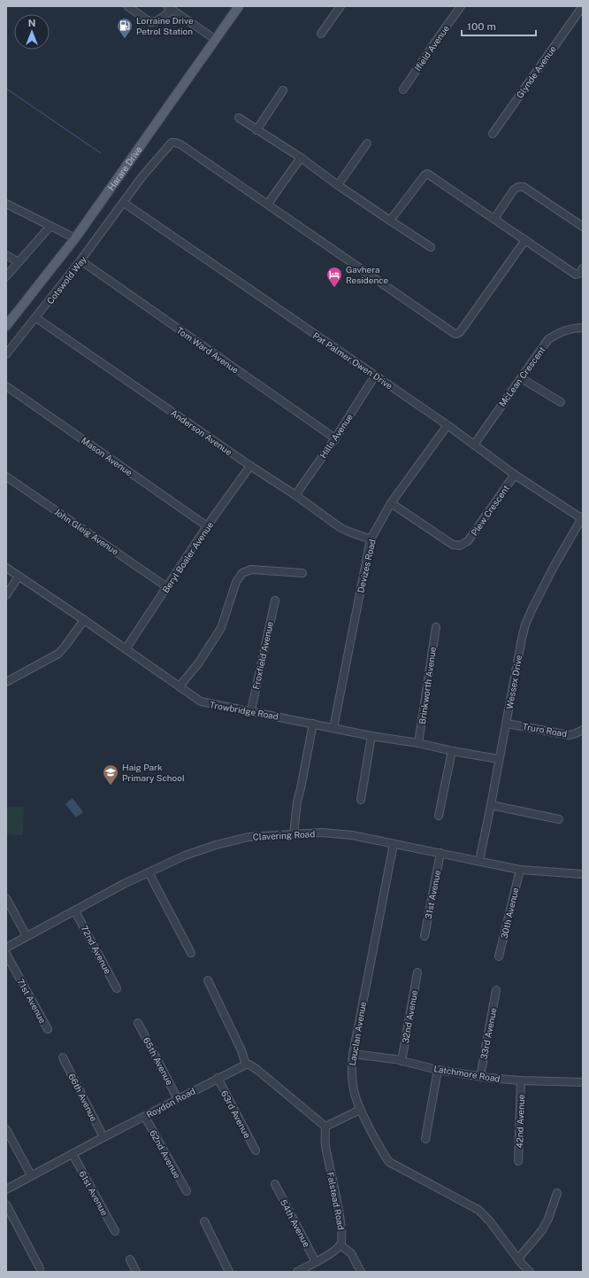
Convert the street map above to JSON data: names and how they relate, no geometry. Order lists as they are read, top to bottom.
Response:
{
  "streets": {
    "main road": ["Harare Drive"],
    "street": [
      "Ifield Avenue",
      "Glynde Avenue",
      "Cotswold Way",
      "Tom Ward Avenue",
      "Pat Palmer Owen Drive",
      "McLean Crescent",
      "Anderson Avenue",
      "Hills Avenue",
      "Mason Avenue",
      "Plew Crescent",
      "John Gleig Avenue",
      "Beryl Boaler Avenue",
      "Devizes Road",
      "Froxfield Avenue",
      "Wessex Drive",
      "Brinkworth Avenue",
      "Trowbridge Road",
      "Truro Road",
      "Clavering Road",
      "31st Avenue",
      "30th Avenue",
      "72nd Avenue",
      "71st Avenue",
      "32nd Avenue",
      "Lauclan Avenue",
      "33rd Avenue",
      "65th Avenue",
      "Latchmore Road",
      "66th Avenue",
      "Roydon Road",
      "63rd Avenue",
      "42nd Avenue",
      "62nd Avenue",
      "61st Avenue",
      "Falstead Road",
      "54th Avenue"
    ]
  },
  "crossings": [
    ["Cotswold Way", "Tom Ward Avenue"],
    ["Cotswold Way", "Pat Palmer Owen Drive"],
    ["Cotswold Way", "Anderson Avenue"],
    ["Tom Ward Avenue", "Hills Avenue"],
    ["Pat Palmer Owen Drive", "McLean Crescent"],
    ["Pat Palmer Owen Drive", "Hills Avenue"],
    ["Pat Palmer Owen Drive", "Plew Crescent"],
    ["Pat Palmer Owen Drive", "Devizes Road"],
    ["Pat Palmer Owen Drive", "Wessex Drive"],
    ["Anderson Avenue", "Hills Avenue"],
    ["Anderson Avenue", "Beryl Boaler Avenue"],
    ["Anderson Avenue", "Devizes Road"],
    ["Mason Avenue", "Beryl Boaler Avenue"],
    ["Plew Crescent", "Devizes Road"],
    ["John Gleig Avenue", "Beryl Boaler Avenue"],
    ["Beryl Boaler Avenue", "Trowbridge Road"],
    ["Devizes Road", "Trowbridge Road"],
    ["Froxfield Avenue", "Trowbridge Road"],
    ["Wessex Drive", "Trowbridge Road"],
    ["Wessex Drive", "Truro Road"],
    ["Wessex Drive", "Clavering Road"],
    ["Brinkworth Avenue", "Trowbridge Road"],
    ["Clavering Road", "31st Avenue"],
    ["Clavering Road", "30th Avenue"],
    ["Clavering Road", "72nd Avenue"],
    ["Clavering Road", "Lauclan Avenue"],
    ["32nd Avenue", "Latchmore Road"],
    ["Lauclan Avenue", "Latchmore Road"],
    ["33rd Avenue", "Latchmore Road"],
    ["65th Avenue", "Roydon Road"],
    ["Latchmore Road", "42nd Avenue"],
    ["66th Avenue", "Roydon Road"],
    ["Roydon Road", "63rd Avenue"],
    ["Roydon Road", "62nd Avenue"],
    ["Roydon Road", "61st Avenue"]
  ],
  "places": {
    "fuel station": ["Lorraine Drive Petrol Station"],
    "hotel": ["Gavhera Residence"],
    "school or university": ["Haig Park Primary School"]
  },
  "scale_bar": "100 m",
  "north": "top"
}
